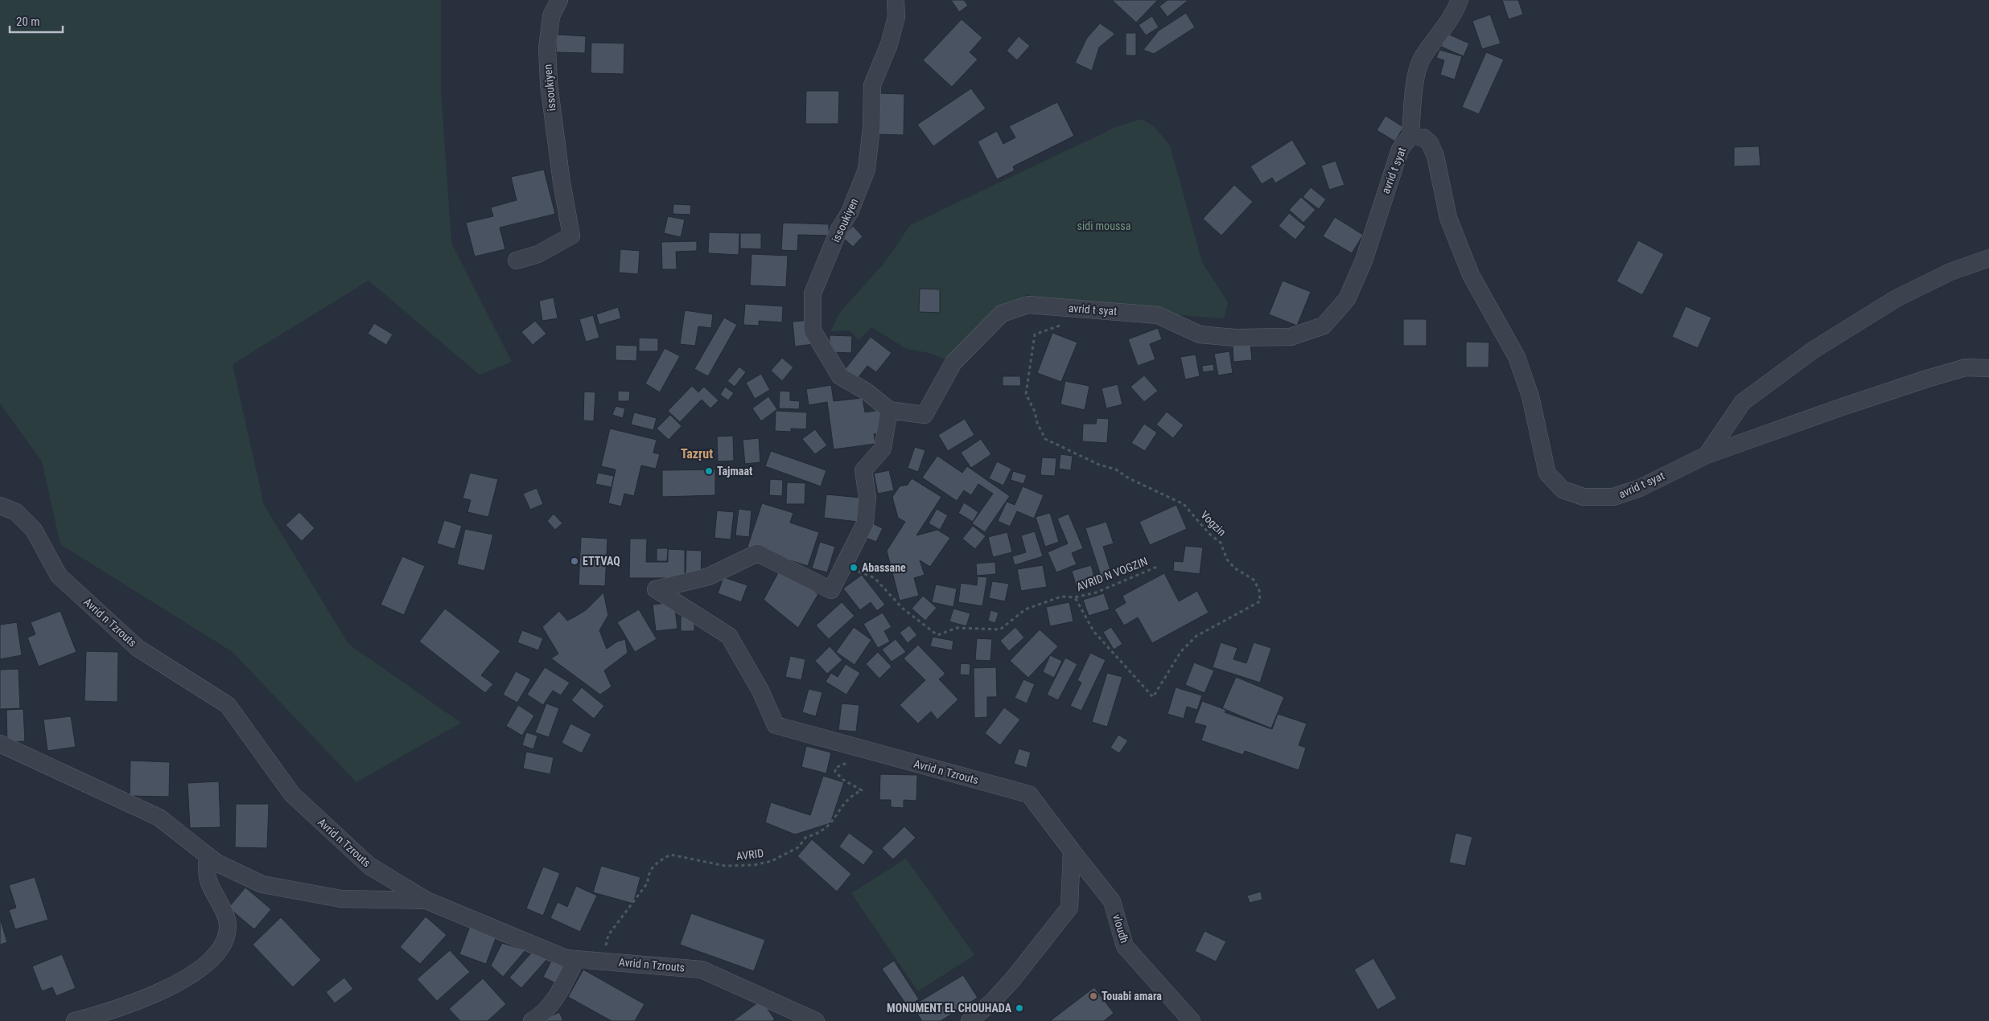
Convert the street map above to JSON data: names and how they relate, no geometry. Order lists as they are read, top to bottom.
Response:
{
  "streets": {
    "street": [
      "issoukiyen",
      "avrid t syat",
      "Avrid n Tzrouts",
      "vloudh"
    ],
    "path": ["Vogzin", "AVRID N VOGZIN", "AVRID"]
  },
  "crossings": [
    ["issoukiyen", "avrid t syat"],
    ["Vogzin", "AVRID N VOGZIN"],
    ["AVRID N VOGZIN", "Avrid n Tzrouts"],
    ["Avrid n Tzrouts", "AVRID"],
    ["Avrid n Tzrouts", "vloudh"]
  ],
  "districts": ["Tazṛut"],
  "parks": ["sidi moussa"],
  "places": [
    "Tajmaat",
    "ETTVAQ",
    "Abassane",
    "Touabi amara",
    "MONUMENT EL CHOUHADA"
  ],
  "scale_bar": "20 m"
}
